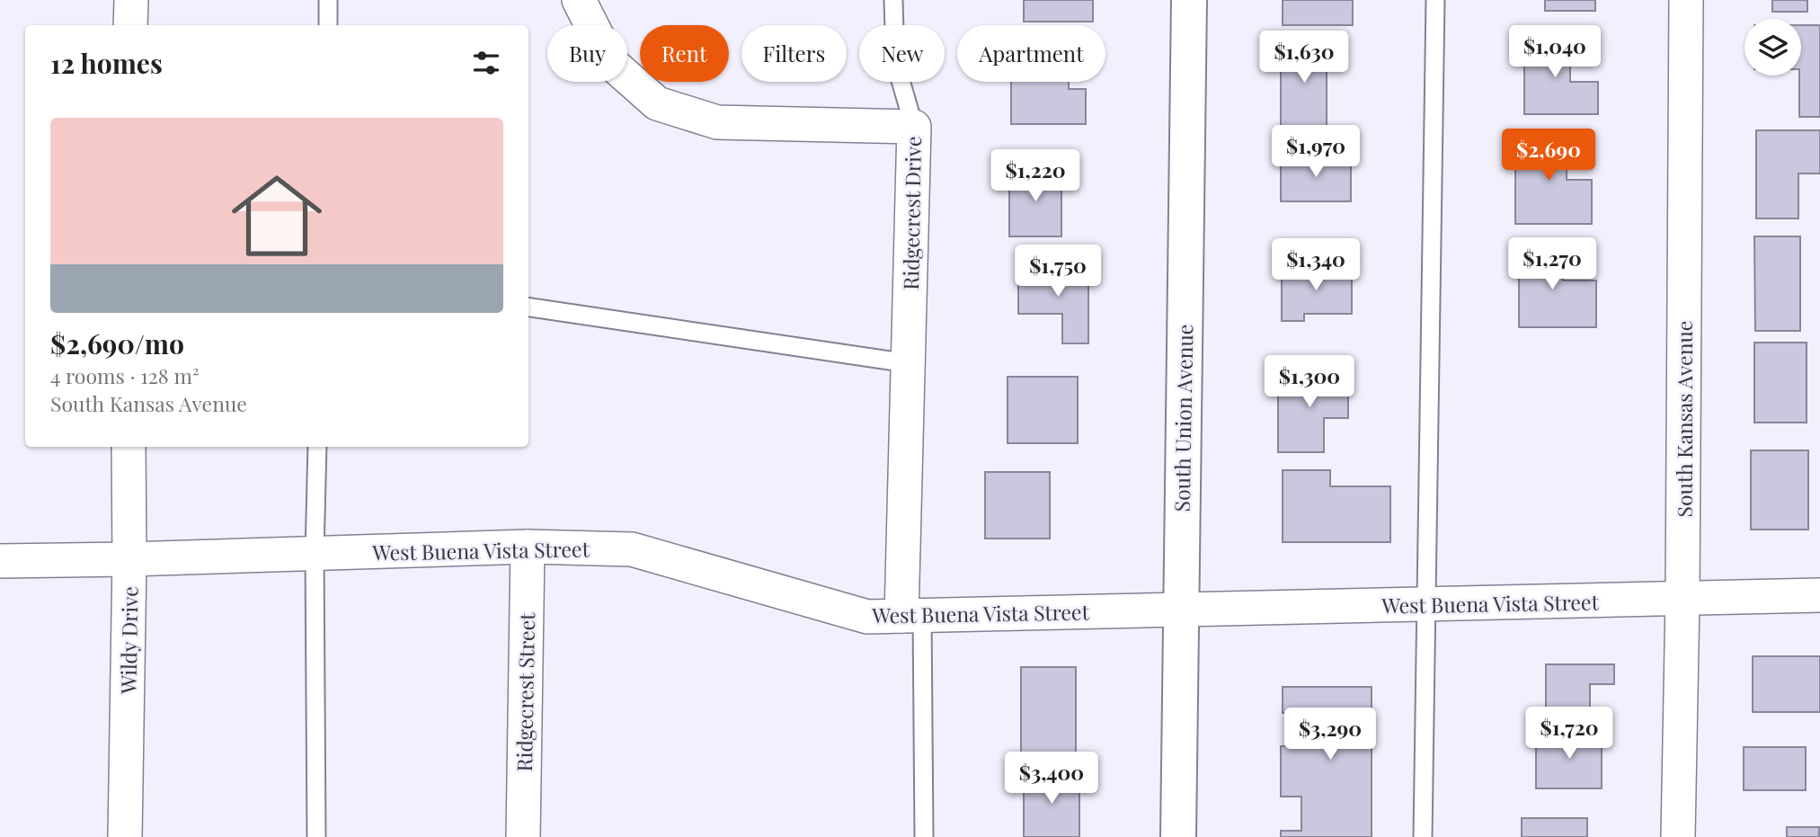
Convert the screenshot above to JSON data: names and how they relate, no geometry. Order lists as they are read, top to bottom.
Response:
{
  "streets": {
    "main road": ["South Union Avenue"],
    "street": [
      "Ridgecrest Drive",
      "South Kansas Avenue",
      "West Buena Vista Street",
      "Wildy Drive",
      "Ridgecrest Street"
    ]
  },
  "crossings": [
    ["Ridgecrest Drive", "West Buena Vista Street"],
    ["South Union Avenue", "West Buena Vista Street"],
    ["South Kansas Avenue", "West Buena Vista Street"],
    ["West Buena Vista Street", "Wildy Drive"],
    ["West Buena Vista Street", "Ridgecrest Street"]
  ],
  "page": {
    "price": [
      "$1,040",
      "$1,630",
      "$1,970",
      "$2,690",
      "$1,220",
      "$1,270",
      "$1,340",
      "$1,750",
      "$1,300",
      "$1,720",
      "$3,290",
      "$3,400"
    ],
    "chip": [
      "Buy",
      "Rent",
      "Filters",
      "New",
      "Apartment"
    ],
    "heading": "12 homes",
    "list": [
      {
        "name": "$2,690/mo",
        "note": "4 rooms · 128 m² · South Kansas Avenue"
      }
    ]
  }
}
